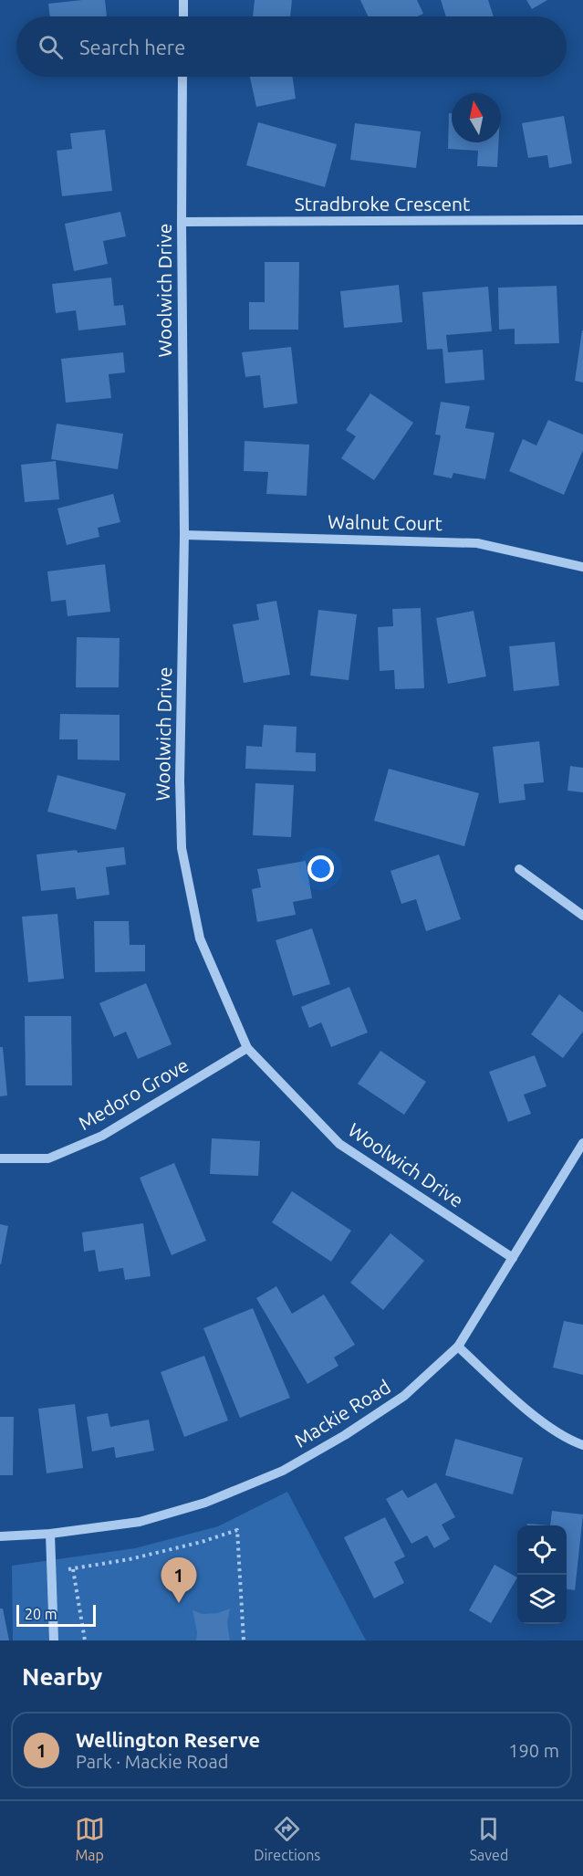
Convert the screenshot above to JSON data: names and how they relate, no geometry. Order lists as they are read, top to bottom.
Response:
{
  "streets": {
    "street": [
      "Stradbroke Crescent",
      "Woolwich Drive",
      "Walnut Court",
      "Medoro Grove",
      "Mackie Road"
    ]
  },
  "crossings": [
    ["Stradbroke Crescent", "Woolwich Drive"],
    ["Woolwich Drive", "Walnut Court"],
    ["Woolwich Drive", "Medoro Grove"],
    ["Woolwich Drive", "Mackie Road"]
  ],
  "scale_bar": "20 m",
  "north": "top",
  "page": {
    "search": "Search here",
    "pins": "1",
    "scale": "20 m",
    "heading": "Nearby",
    "list": [
      {
        "mark": "1",
        "name": "Wellington Reserve",
        "note": "Park · Mackie Road",
        "value": "190 m"
      }
    ],
    "nav": ["Map", "Directions", "Saved"]
  }
}
